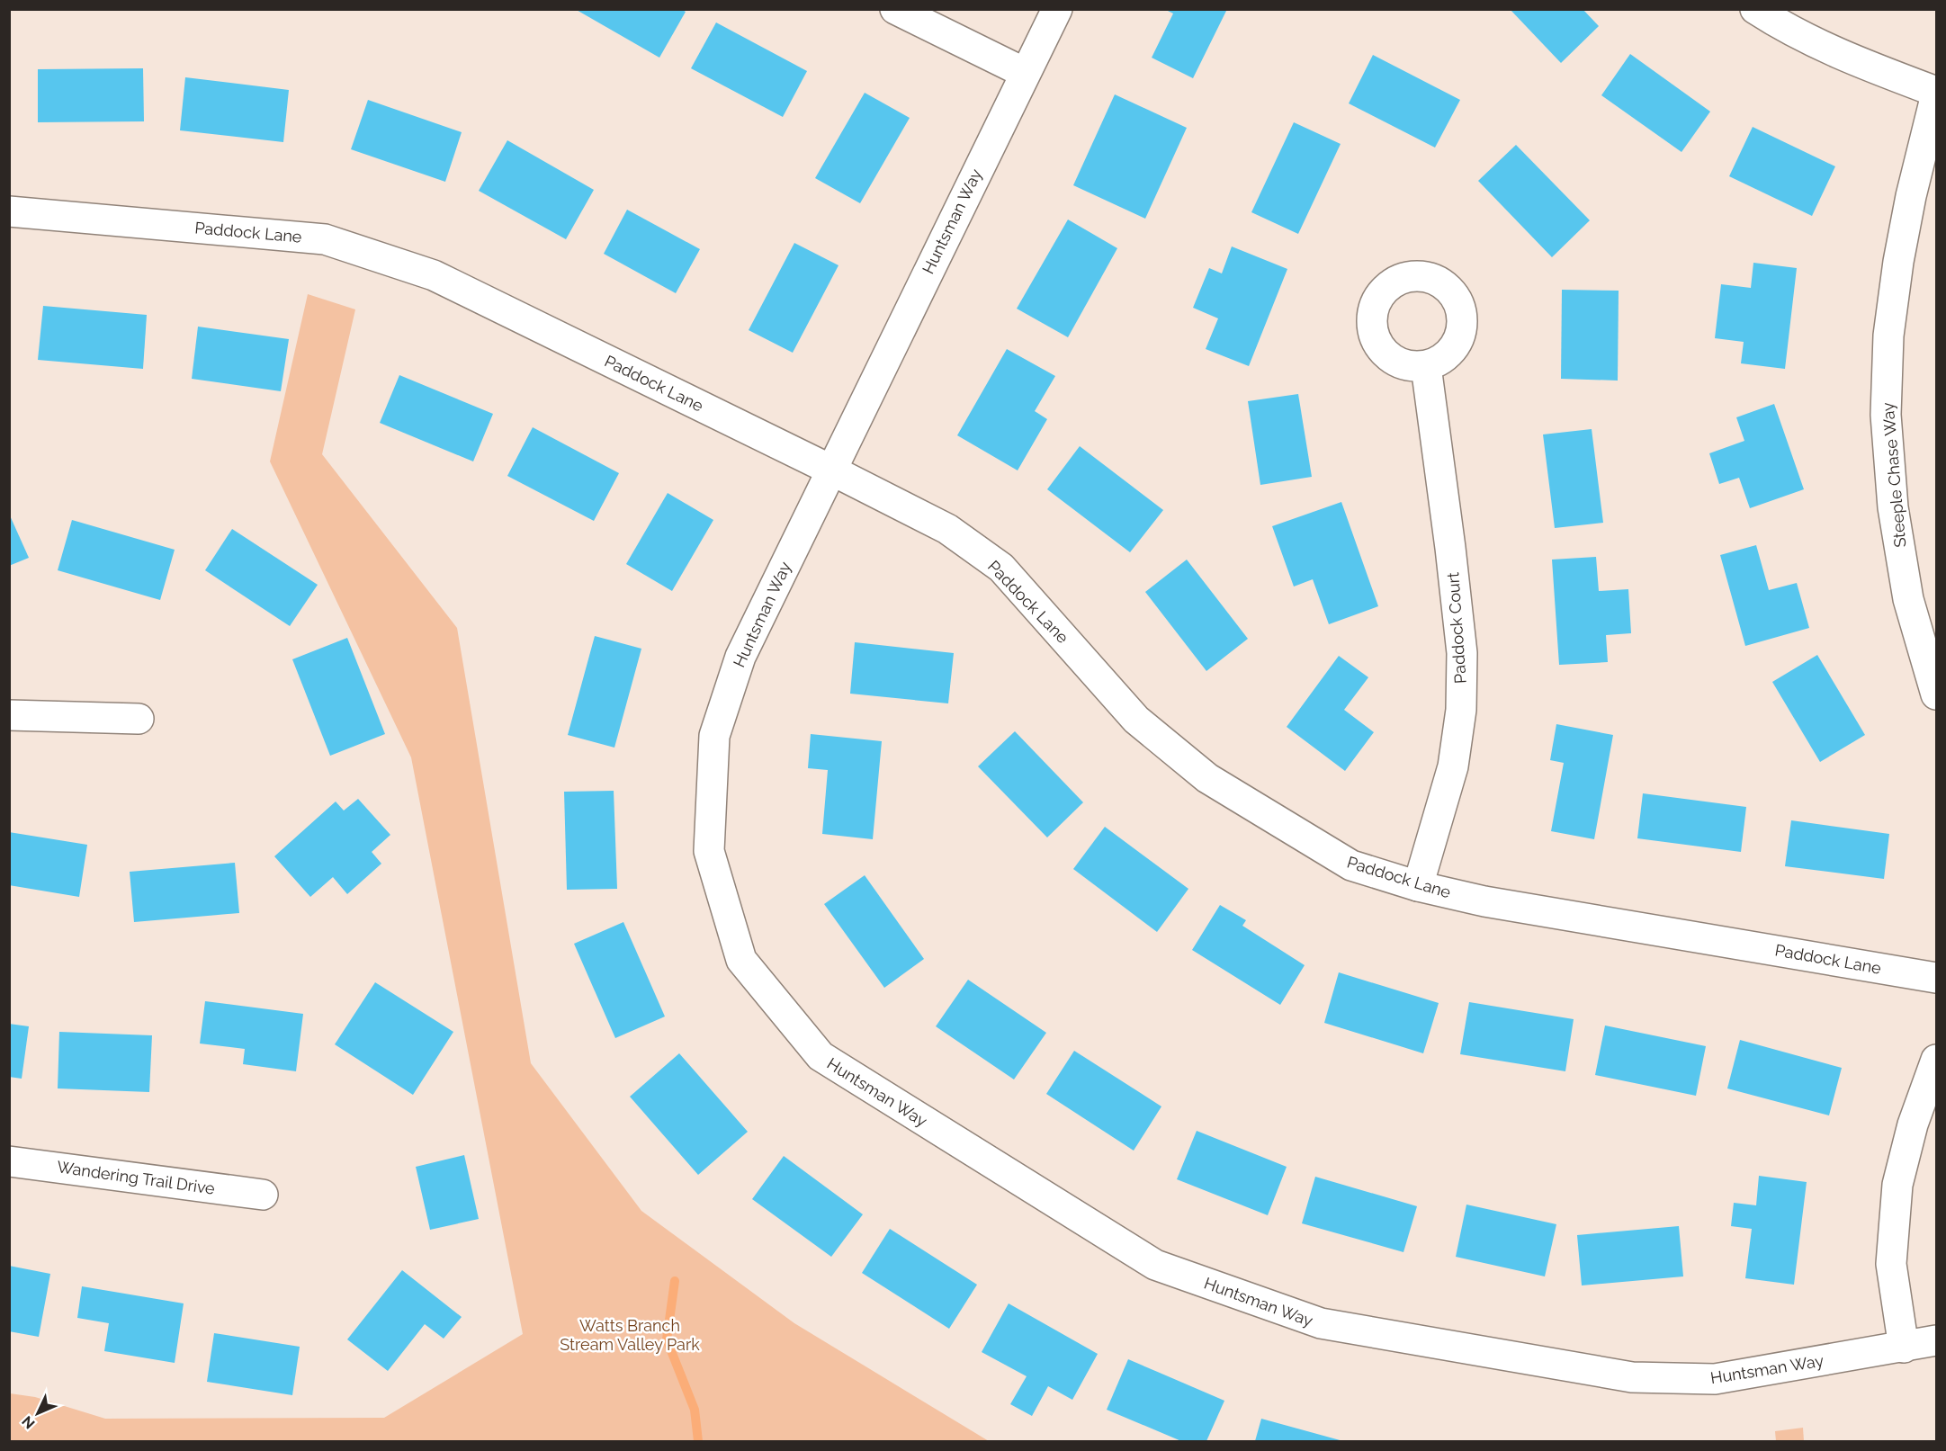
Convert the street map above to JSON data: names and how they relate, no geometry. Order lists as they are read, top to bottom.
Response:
{
  "streets": {
    "street": [
      "Huntsman Way",
      "Paddock Lane",
      "Steeple Chase Way",
      "Paddock Court",
      "Wandering Trail Drive"
    ]
  },
  "crossings": [
    ["Huntsman Way", "Paddock Lane"],
    ["Paddock Lane", "Paddock Court"]
  ],
  "parks": ["Watts Branch Stream Valley Park"],
  "north": "bottom left"
}
